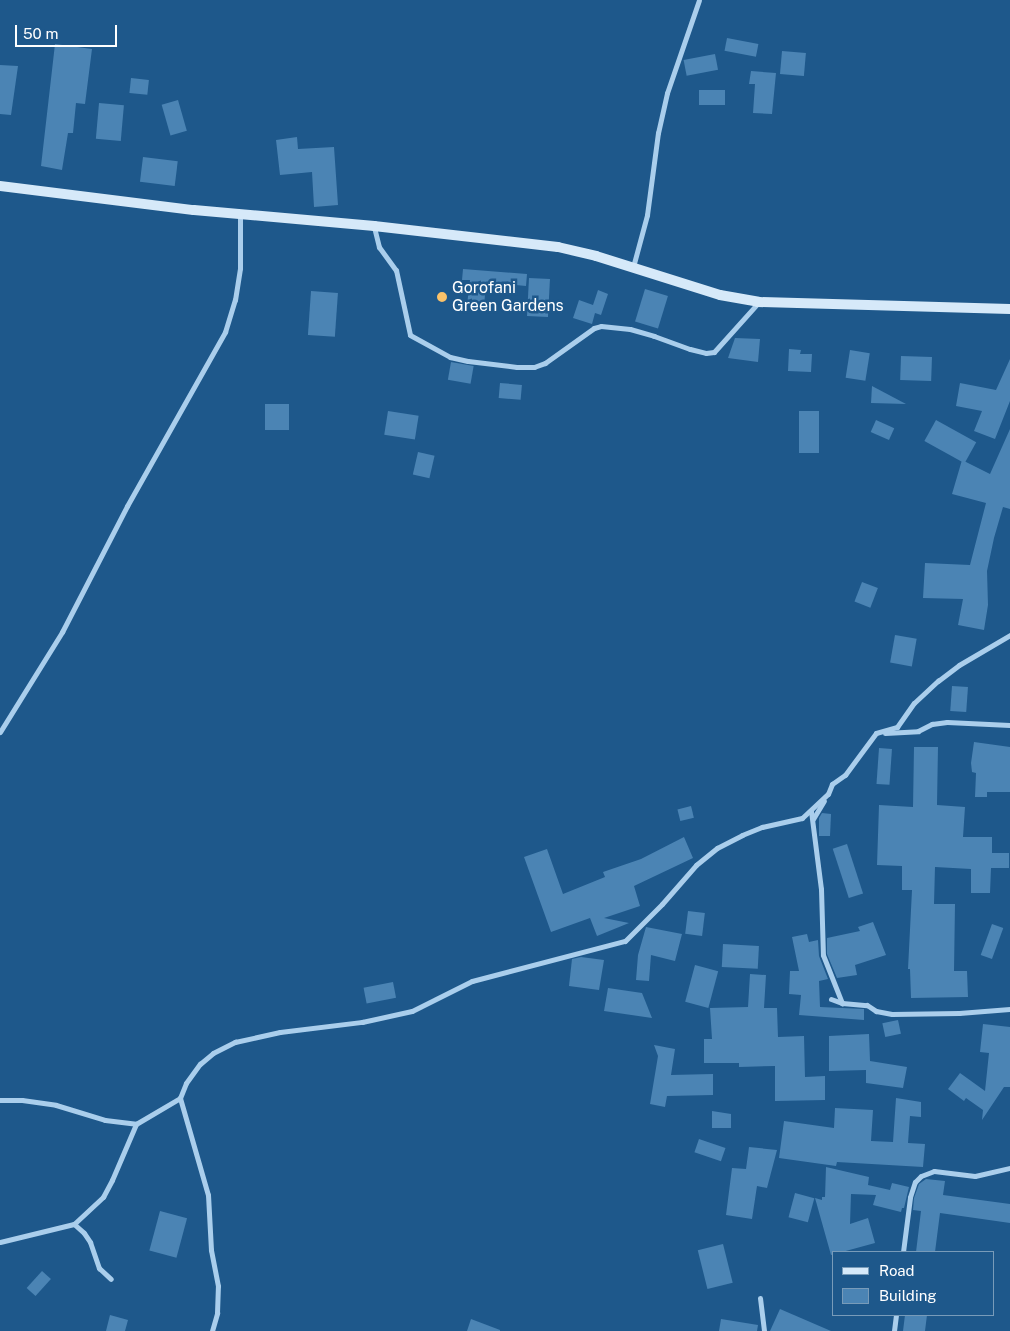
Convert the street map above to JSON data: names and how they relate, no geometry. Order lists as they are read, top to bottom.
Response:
{
  "places": ["Gorofani Green Gardens"],
  "legend": ["Road", "Building"],
  "scale_bar": "50 m"
}
